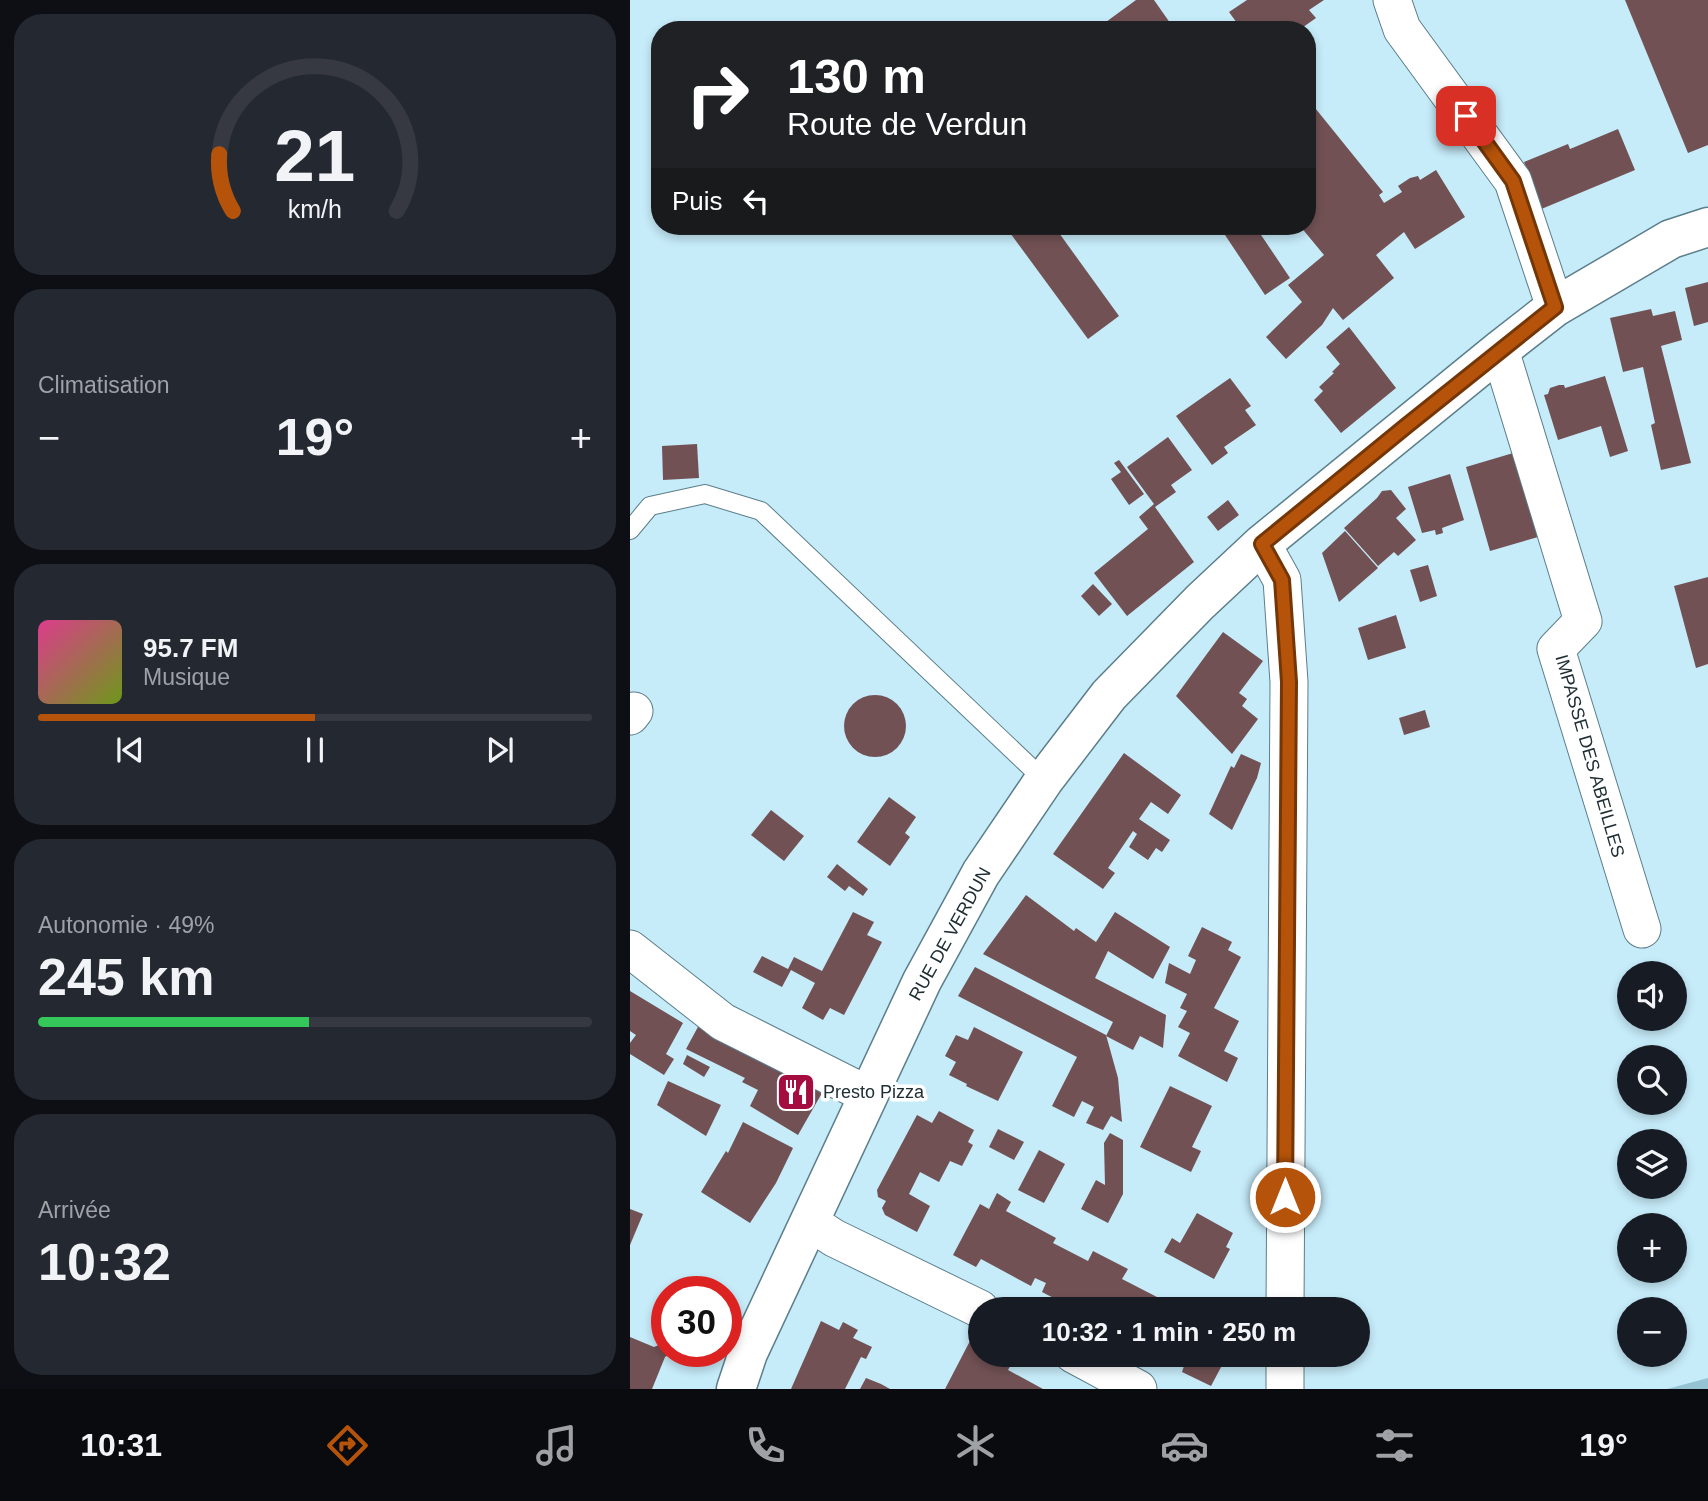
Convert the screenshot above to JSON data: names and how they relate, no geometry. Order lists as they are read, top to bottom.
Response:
{
  "streets": {
    "main road": ["RUE DE VERDUN"],
    "street": ["IMPASSE DES ABEILLES"]
  },
  "crossings": [
    ["IMPASSE DES ABEILLES", "RUE DE VERDUN"]
  ],
  "places": {
    "restaurant": ["Presto Pizza"]
  },
  "page": {
    "turn": ["130 m", "Route de Verdun"],
    "then": "Puis",
    "tile": [
      "Climatisation",
      ["Autonomie · 49%", "245 km"],
      ["Arrivée", "10:32"]
    ],
    "heat": ["−", "19°", "+"],
    "song": ["95.7 FM", "Musique"],
    "map_buttons": ["+", "−"],
    "limit": "30",
    "trip": "10:32 · 1 min · 250 m",
    "tabs": ["10:31", "19°"],
    "gauge": ["21", "km/h"]
  }
}
